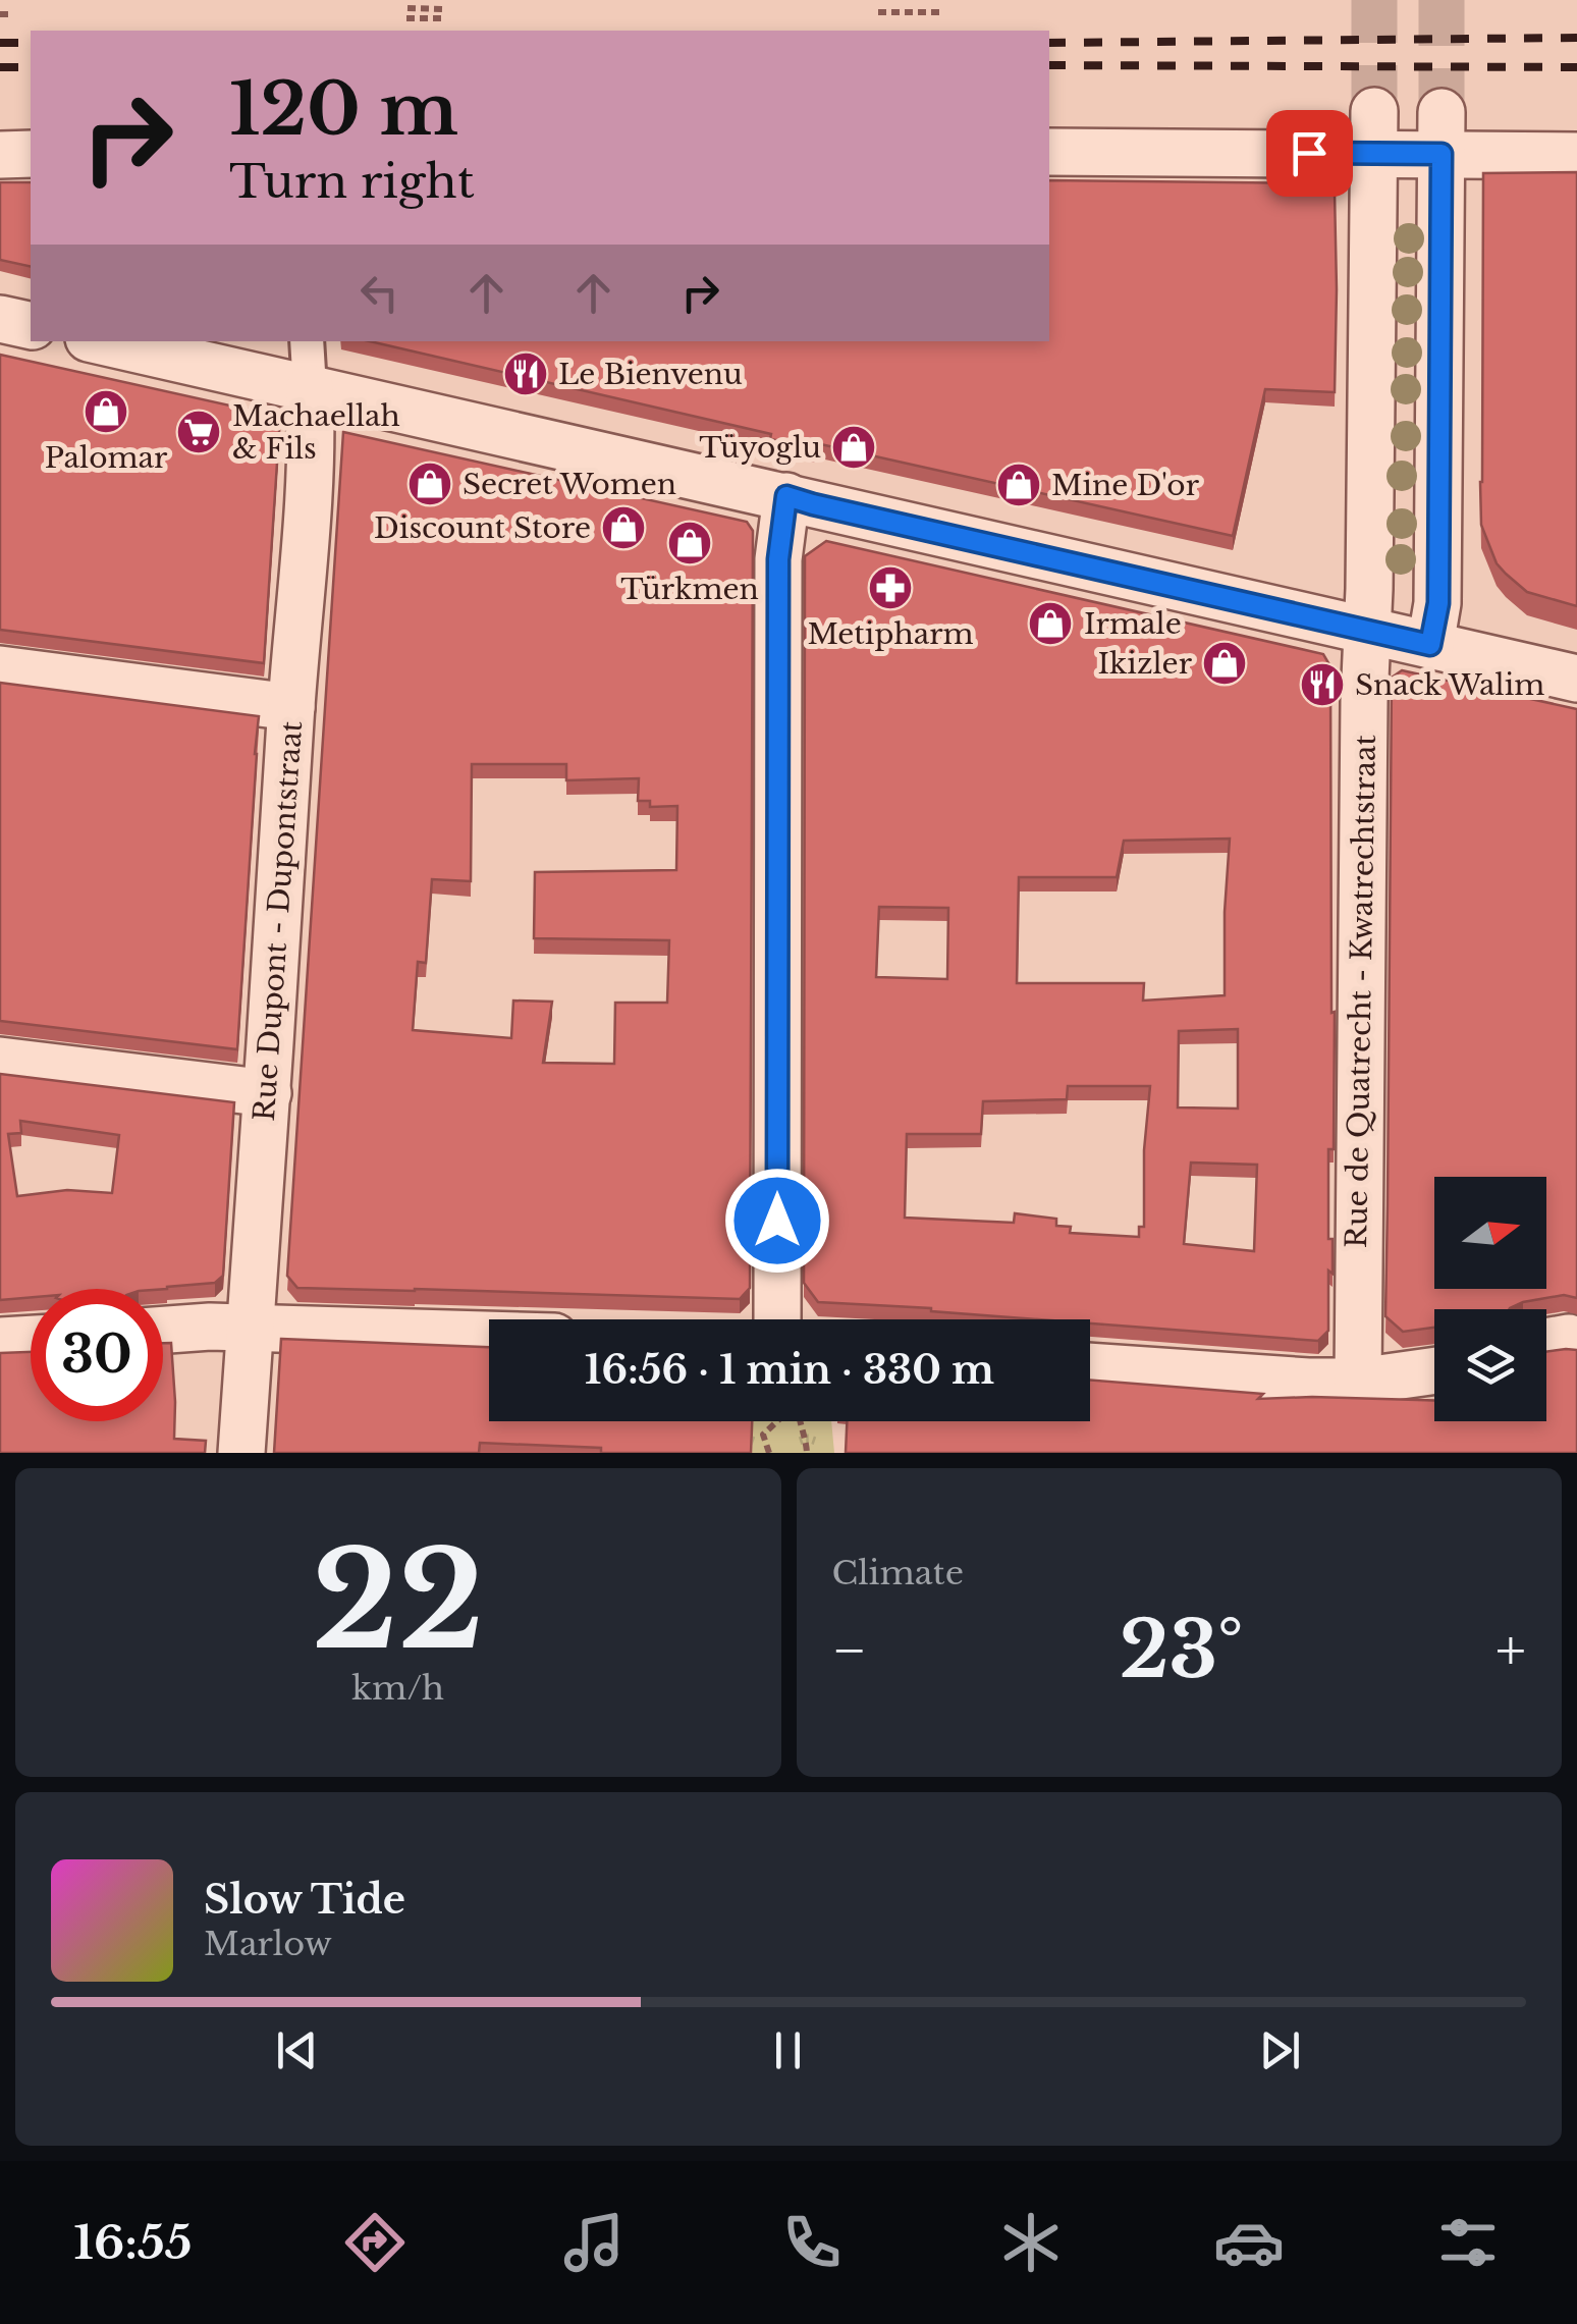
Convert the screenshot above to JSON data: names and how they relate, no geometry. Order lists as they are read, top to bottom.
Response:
{
  "streets": {
    "street": ["Rue Dupont - Dupontstraat", "Rue de Quatrecht - Kwatrechtstraat"]
  },
  "places": {
    "restaurant": ["Le Bienvenu", "Snack Walim"],
    "shop": [
      "Palomar",
      "Tüyoglu",
      "Secret Women",
      "Mine D'or",
      "Discount Store",
      "Türkmen",
      "Irmale",
      "Ikizler"
    ],
    "supermarket": ["Machaellah & Fils"],
    "pharmacy": ["Metipharm"]
  },
  "north": "right",
  "page": {
    "turn": ["120 m", "Turn right"],
    "limit": "30",
    "trip": "16:56 · 1 min · 330 m",
    "tile": [
      ["22", "km/h"],
      "Climate"
    ],
    "heat": ["−", "23°", "+"],
    "song": ["Slow Tide", "Marlow"],
    "tabs": "16:55"
  }
}
